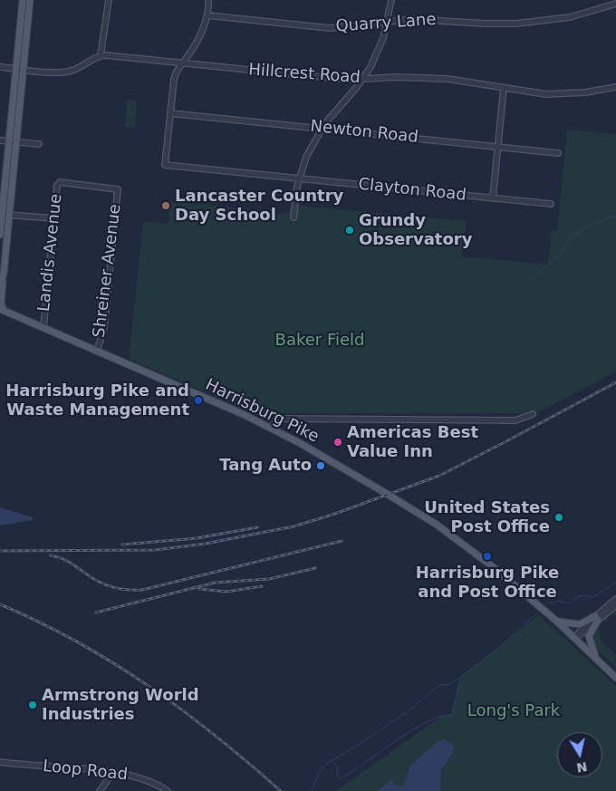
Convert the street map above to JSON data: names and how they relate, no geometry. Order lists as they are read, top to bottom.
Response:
{
  "streets": {
    "main road": ["Harrisburg Pike"],
    "street": [
      "Quarry Lane",
      "Hillcrest Road",
      "Newton Road",
      "Clayton Road",
      "Landis Avenue",
      "Shreiner Avenue",
      "Loop Road"
    ]
  },
  "crossings": [
    ["Newton Road", "Clayton Road"],
    ["Landis Avenue", "Shreiner Avenue"],
    ["Landis Avenue", "Harrisburg Pike"],
    ["Shreiner Avenue", "Harrisburg Pike"]
  ],
  "parks": ["Baker Field", "Long's Park"],
  "places": [
    "Lancaster Country Day School",
    "Grundy Observatory",
    "Harrisburg Pike and Waste Management",
    "Americas Best Value Inn",
    "Tang Auto",
    "United States Post Office",
    "Harrisburg Pike and Post Office",
    "Armstrong World Industries"
  ],
  "north": "bottom"
}
